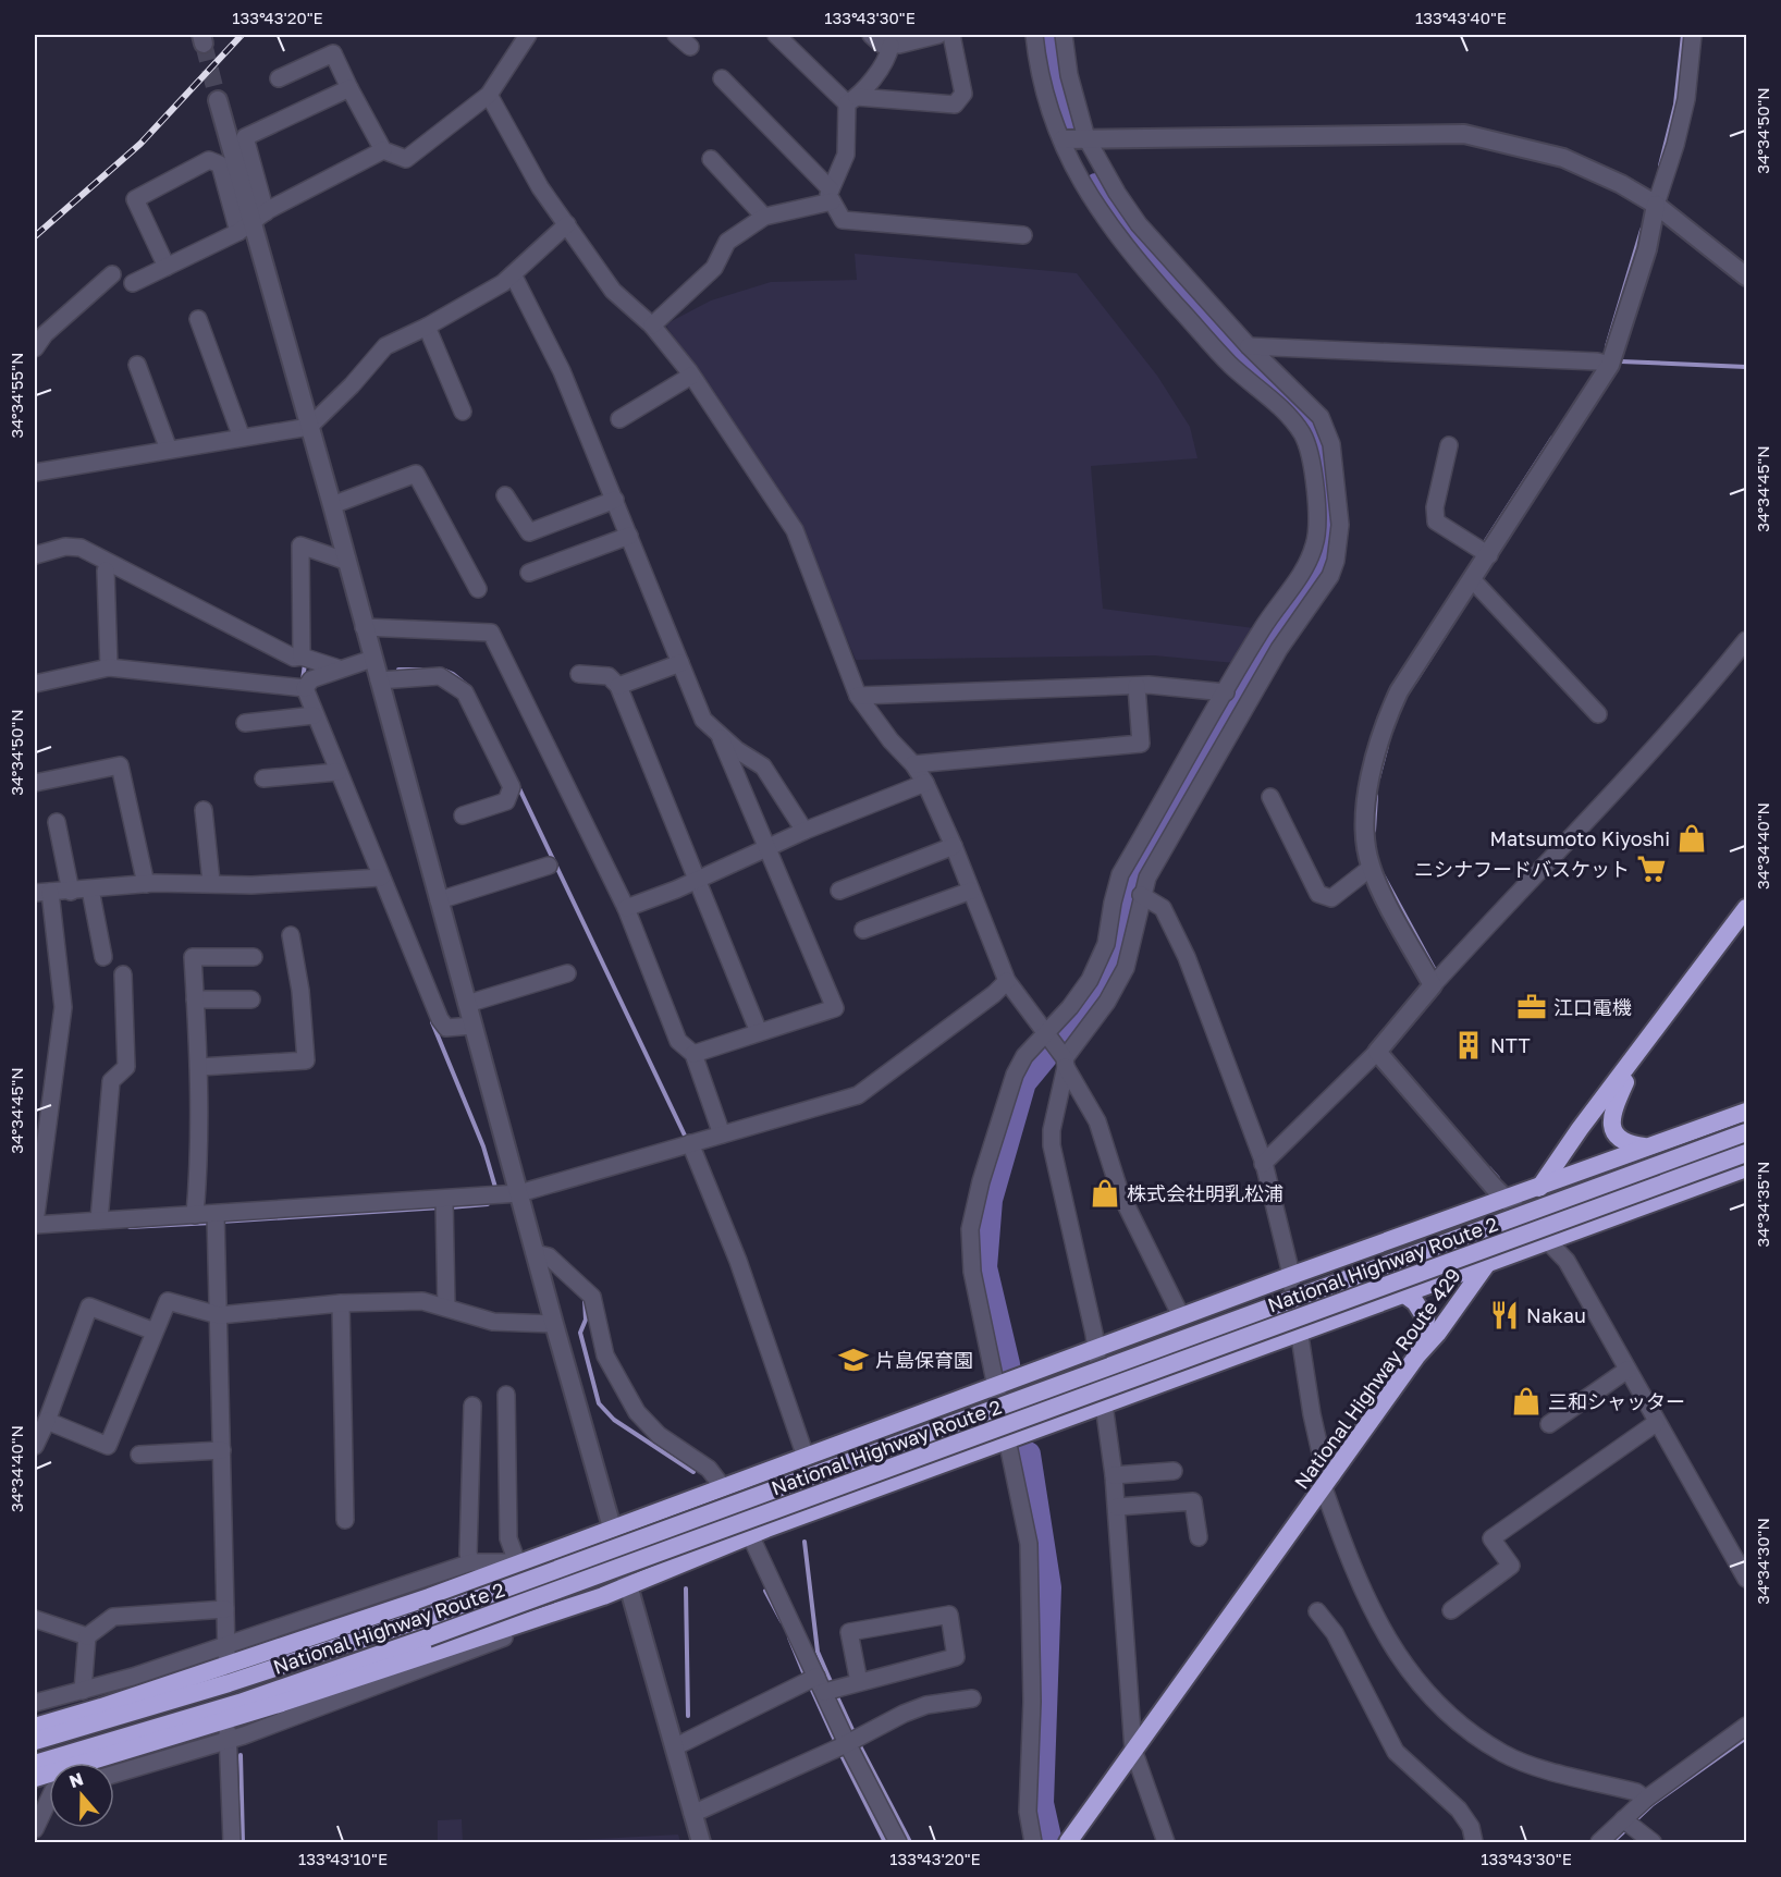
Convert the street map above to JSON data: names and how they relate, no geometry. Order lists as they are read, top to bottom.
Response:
{
  "streets": {
    "highway": ["National Highway Route 2", "National Highway Route 429"]
  },
  "places": {
    "shop": ["Matsumoto Kiyoshi", "株式会社明乳松浦", "三和シャッター"],
    "supermarket": ["ニシナフードバスケット"],
    "office": ["江口電機"],
    "building": ["NTT"],
    "restaurant": ["Nakau"],
    "school or university": ["片島保育園"]
  },
  "north": "top",
  "coordinates": [
    "133°43'20\"E",
    "133°43'30\"E",
    "133°43'40\"E",
    "34°34'50\"N",
    "34°34'55\"N",
    "34°34'45\"N",
    "34°34'40\"N",
    "34°34'35\"N",
    "34°34'30\"N",
    "133°43'10\"E"
  ]
}
